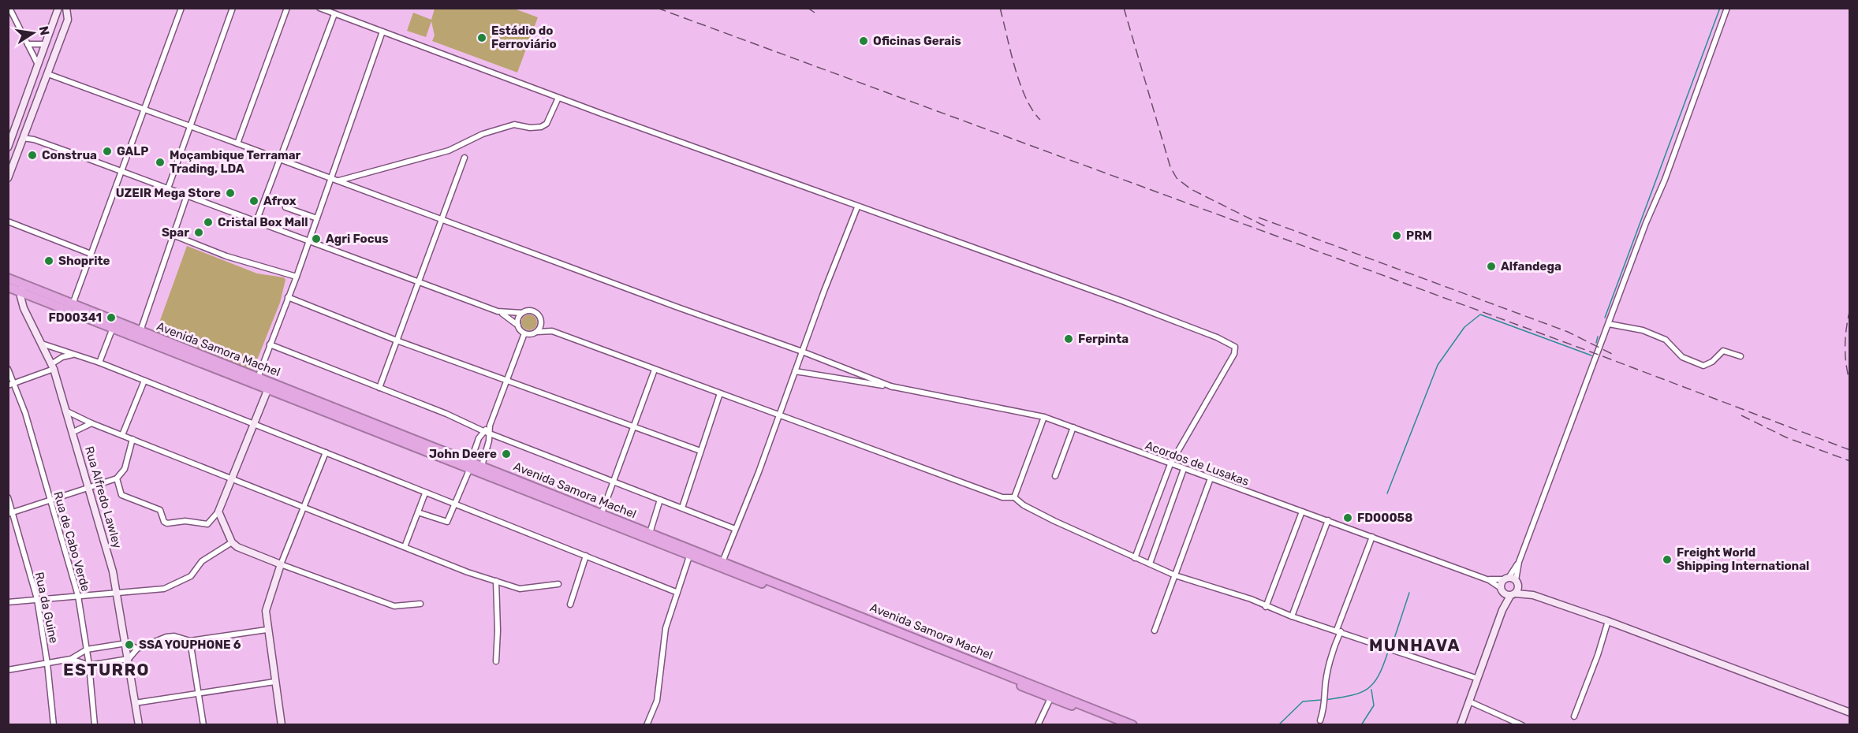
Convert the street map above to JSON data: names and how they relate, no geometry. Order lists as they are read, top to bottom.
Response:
{
  "streets": {
    "highway": ["Avenida Samora Machel"],
    "main road": ["Rua Alfredo Lawley"],
    "street": ["Acordos de Lusakas", "Rua de Cabo Verde", "Rua da Guine"]
  },
  "crossings": [
    ["Avenida Samora Machel", "Rua Alfredo Lawley"]
  ],
  "districts": ["MUNHAVA", "ESTURRO"],
  "places": [
    "Estádio do Ferroviário",
    "Oficinas Gerais",
    "GALP",
    "Construa",
    "Moçambique Terramar Trading, LDA",
    "UZEIR Mega Store",
    "Afrox",
    "Cristal Box Mall",
    "Spar",
    "PRM",
    "Agri Focus",
    "Shoprite",
    "Alfandega",
    "FD00341",
    "Ferpinta",
    "John Deere",
    "FD00058",
    "Freight World Shipping International",
    "SSA YOUPHONE 6"
  ],
  "north": "right"
}
